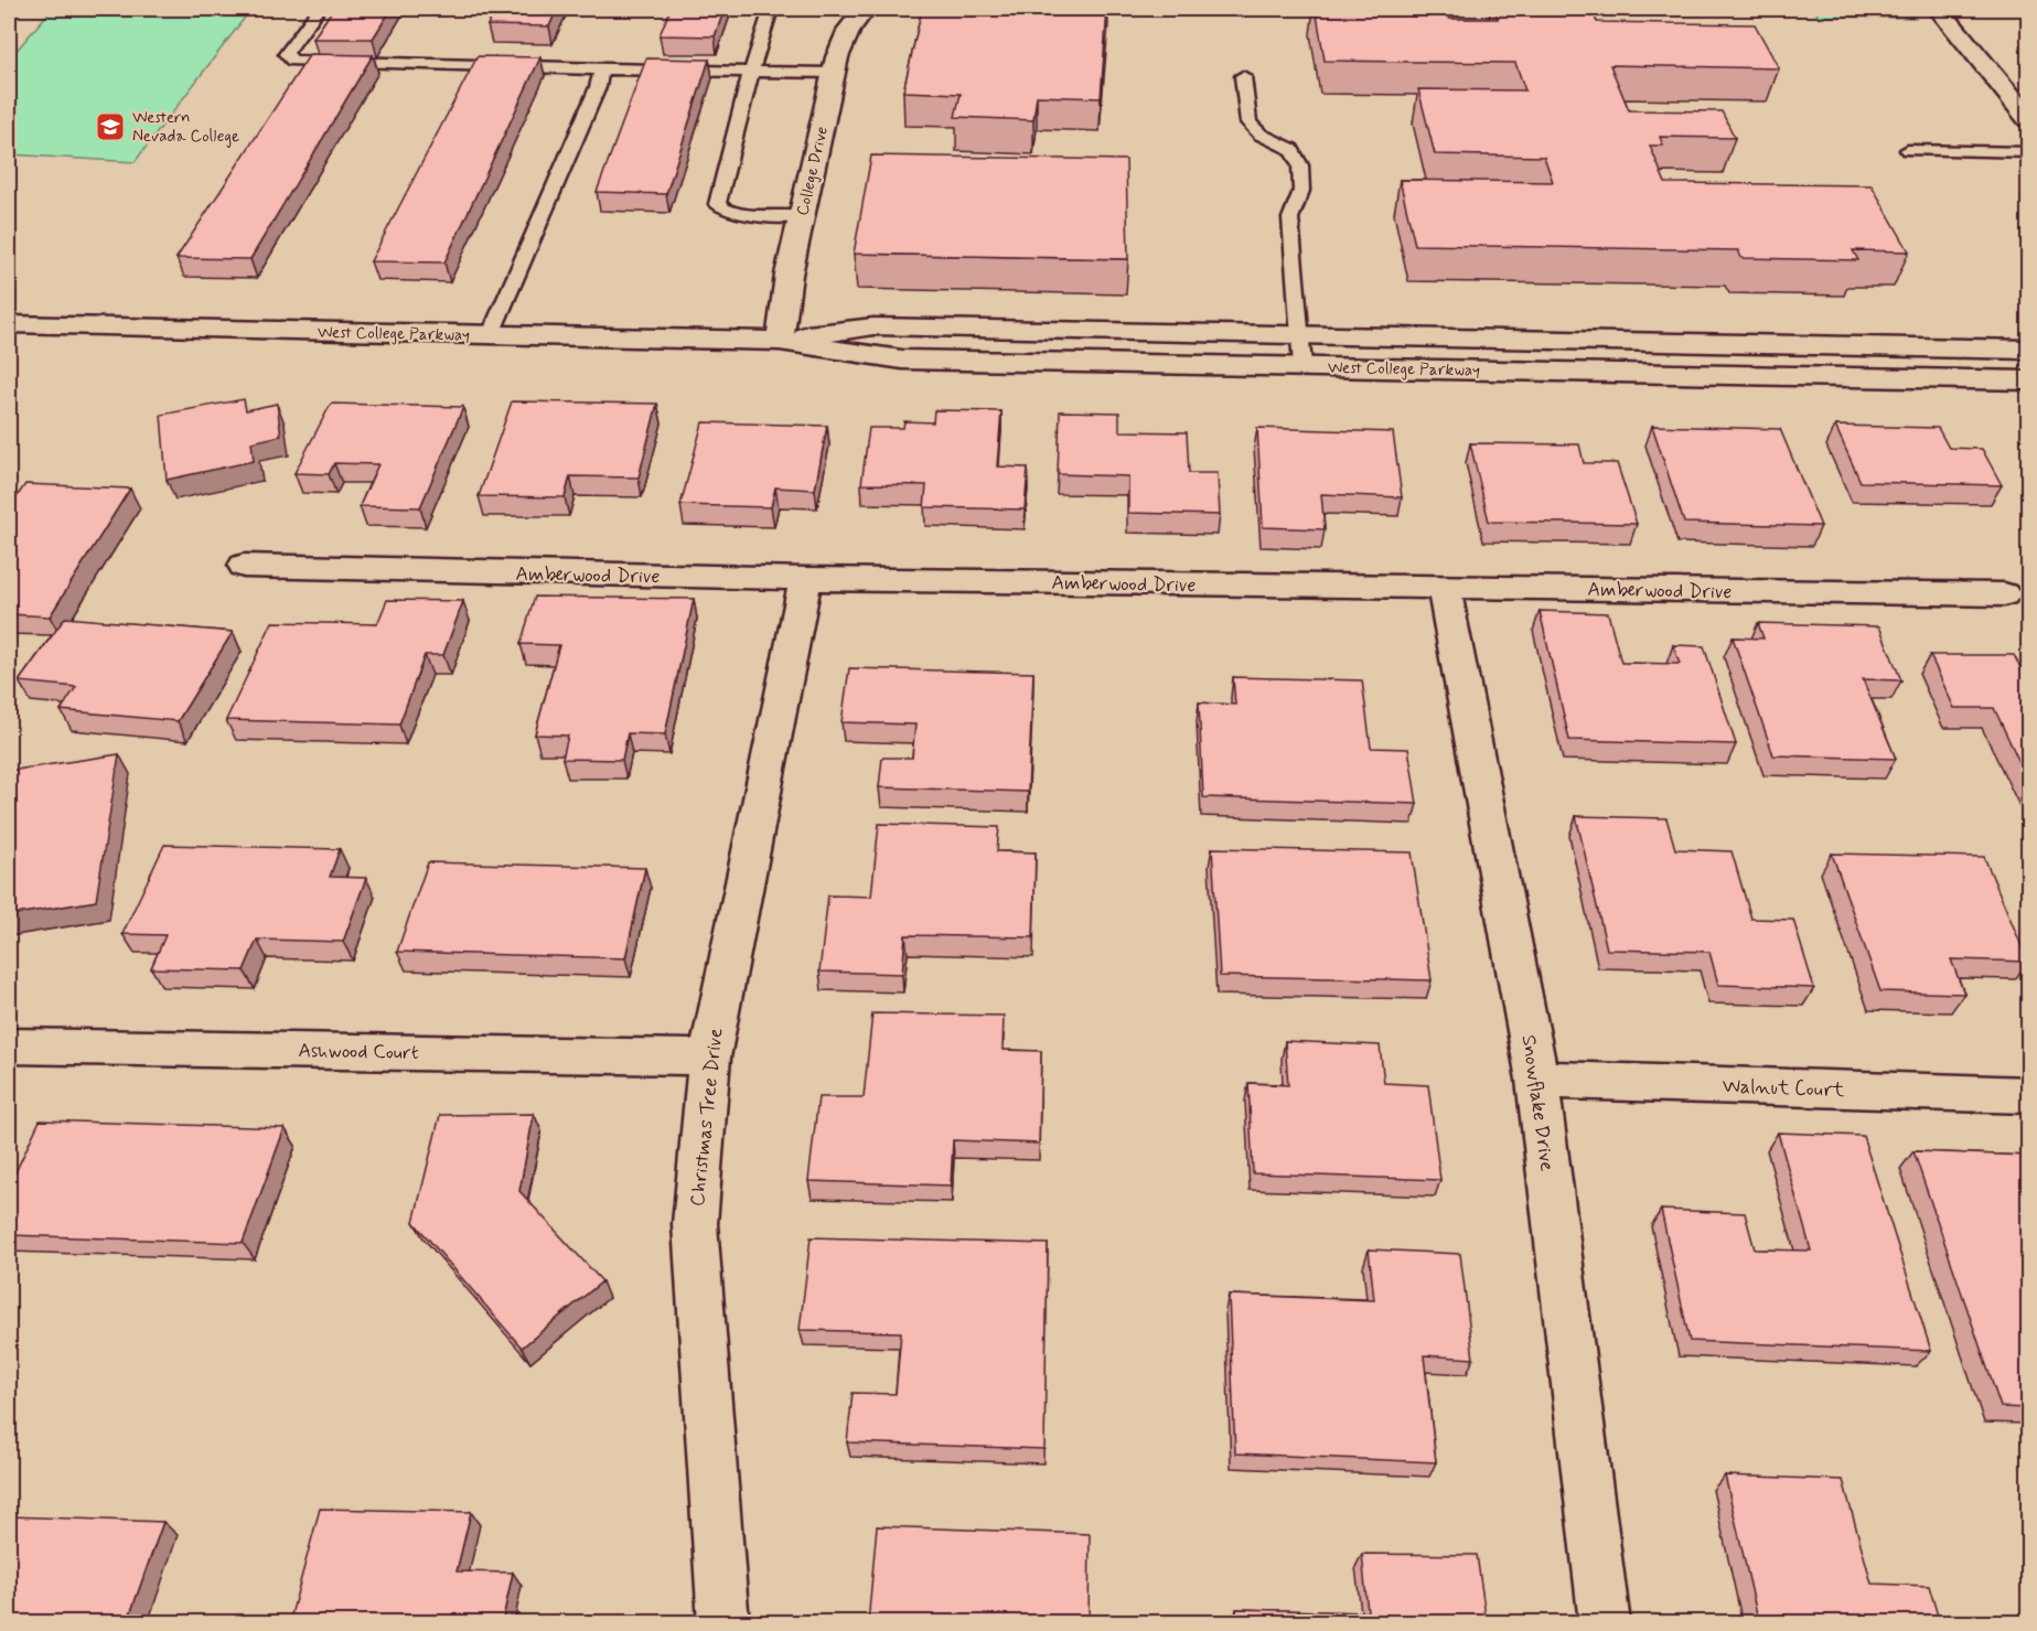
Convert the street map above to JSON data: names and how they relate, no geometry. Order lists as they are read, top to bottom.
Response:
{
  "streets": {
    "street": [
      "College Drive",
      "West College Parkway",
      "Amberwood Drive",
      "Ashwood Court",
      "Walnut Court",
      "Snowflake Drive",
      "Christmas Tree Drive"
    ]
  },
  "crossings": [
    ["College Drive", "West College Parkway"],
    ["Amberwood Drive", "Snowflake Drive"],
    ["Amberwood Drive", "Christmas Tree Drive"],
    ["Ashwood Court", "Christmas Tree Drive"],
    ["Walnut Court", "Snowflake Drive"]
  ],
  "places": {
    "school or university": ["Western Nevada College"]
  }
}
